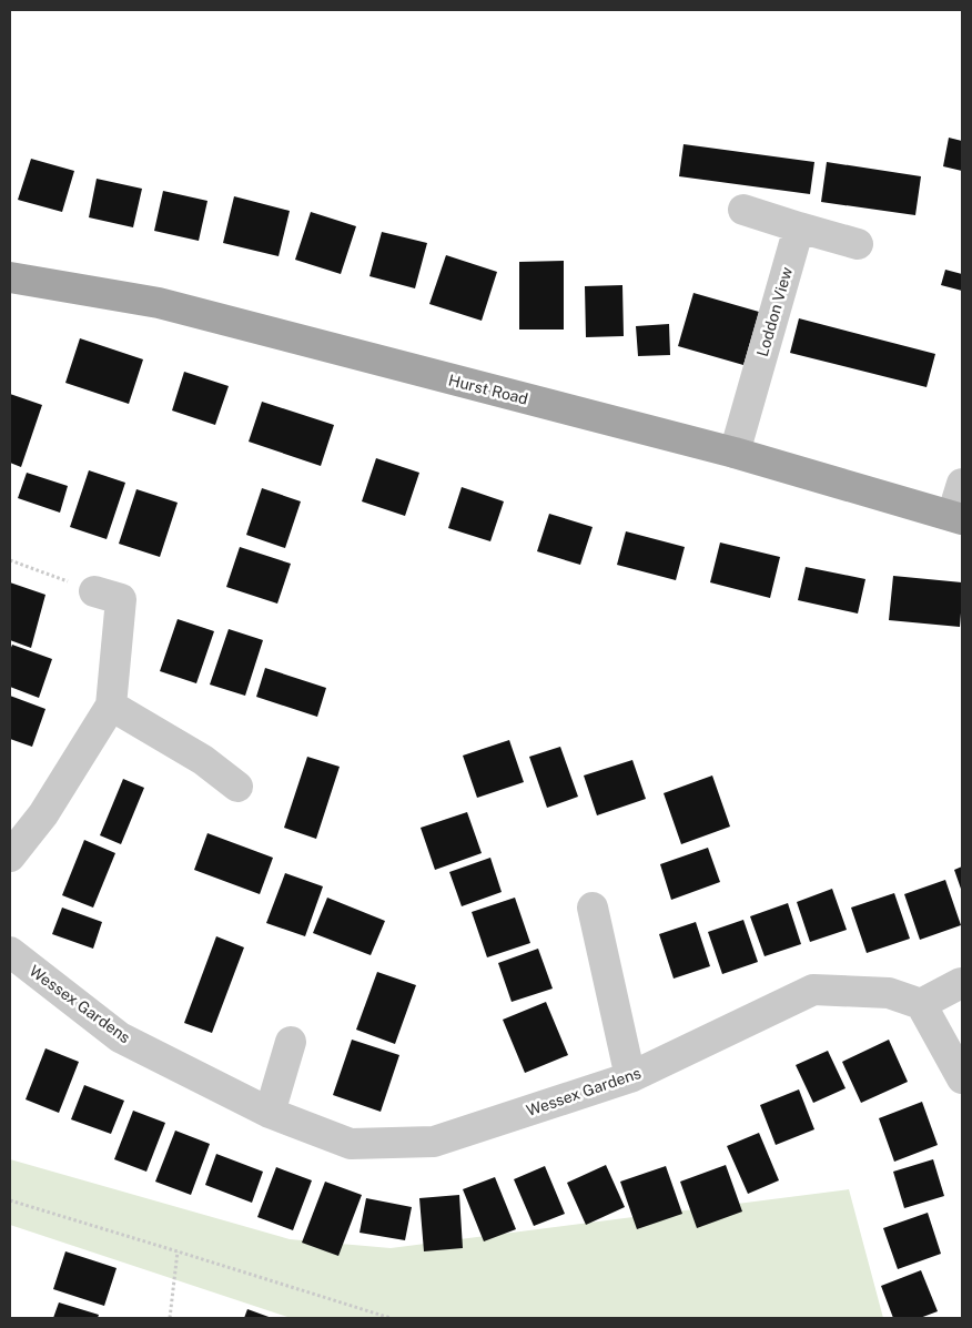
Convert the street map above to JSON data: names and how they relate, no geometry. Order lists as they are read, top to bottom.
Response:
{
  "streets": {
    "main road": ["Hurst Road"],
    "street": ["Loddon View", "Wessex Gardens"]
  },
  "crossings": [
    ["Loddon View", "Hurst Road"]
  ]
}
